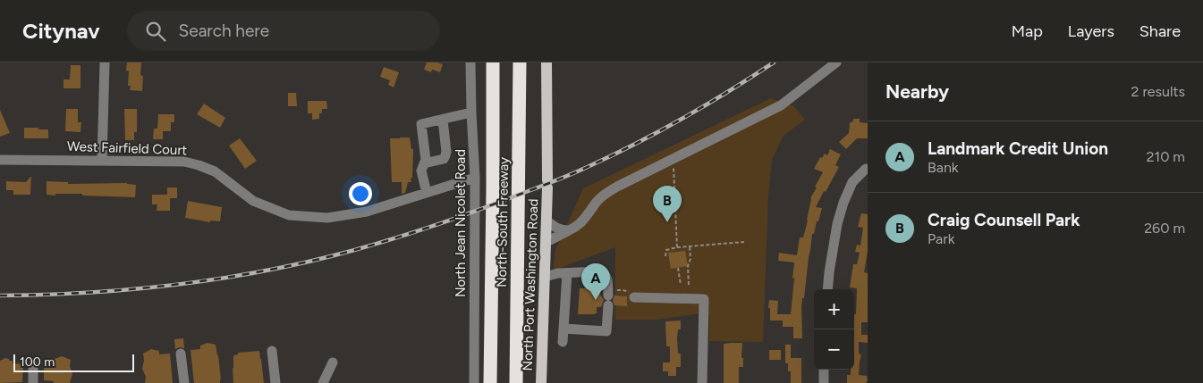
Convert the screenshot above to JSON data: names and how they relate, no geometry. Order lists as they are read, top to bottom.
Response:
{
  "streets": {
    "highway": ["North-South Freeway"],
    "main road": ["North Port Washington Road"],
    "street": ["West Fairfield Court", "North Jean Nicolet Road"]
  },
  "crossings": [
    ["West Fairfield Court", "North Jean Nicolet Road"]
  ],
  "scale_bar": "100 m",
  "page": {
    "header": "Citynav",
    "search": "Search here",
    "nav": ["Map", "Layers", "Share"],
    "heading": ["Nearby", "2 results"],
    "list": [
      {
        "mark": "A",
        "name": "Landmark Credit Union",
        "note": "Bank",
        "value": "210 m"
      },
      {
        "mark": "B",
        "name": "Craig Counsell Park",
        "note": "Park",
        "value": "260 m"
      }
    ],
    "pins": ["B", "A"],
    "map_buttons": ["+", "−"],
    "scale": "100 m"
  }
}
